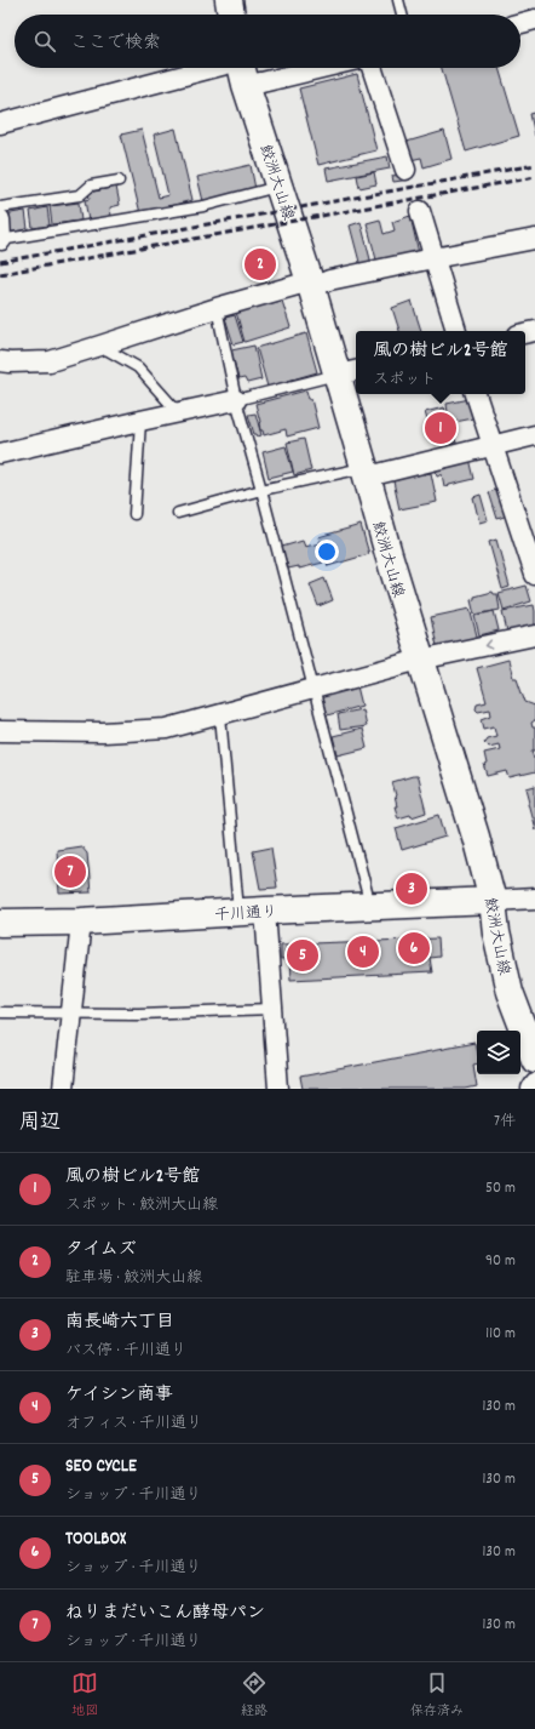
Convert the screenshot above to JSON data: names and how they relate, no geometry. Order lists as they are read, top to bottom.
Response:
{
  "streets": {
    "main road": ["鮫洲大山線", "千川通り"]
  },
  "crossings": [
    ["鮫洲大山線", "千川通り"]
  ],
  "page": {
    "search": "ここで検索",
    "pins": [
      "2",
      "1",
      "7",
      "3",
      "6",
      "4",
      "5"
    ],
    "popup": ["風の樹ビル2号館", "スポット"],
    "heading": ["周辺", "7件"],
    "list": [
      {
        "mark": "1",
        "name": "風の樹ビル2号館",
        "note": "スポット · 鮫洲大山線",
        "value": "50 m"
      },
      {
        "mark": "2",
        "name": "タイムズ",
        "note": "駐車場 · 鮫洲大山線",
        "value": "90 m"
      },
      {
        "mark": "3",
        "name": "南長崎六丁目",
        "note": "バス停 · 千川通り",
        "value": "110 m"
      },
      {
        "mark": "4",
        "name": "ケイシン商事",
        "note": "オフィス · 千川通り",
        "value": "130 m"
      },
      {
        "mark": "5",
        "name": "SEO CYCLE",
        "note": "ショップ · 千川通り",
        "value": "130 m"
      },
      {
        "mark": "6",
        "name": "TOOLBOX",
        "note": "ショップ · 千川通り",
        "value": "130 m"
      },
      {
        "mark": "7",
        "name": "ねりまだいこん酵母パン",
        "note": "ショップ · 千川通り",
        "value": "130 m"
      }
    ],
    "nav": ["地図", "経路", "保存済み"]
  }
}
